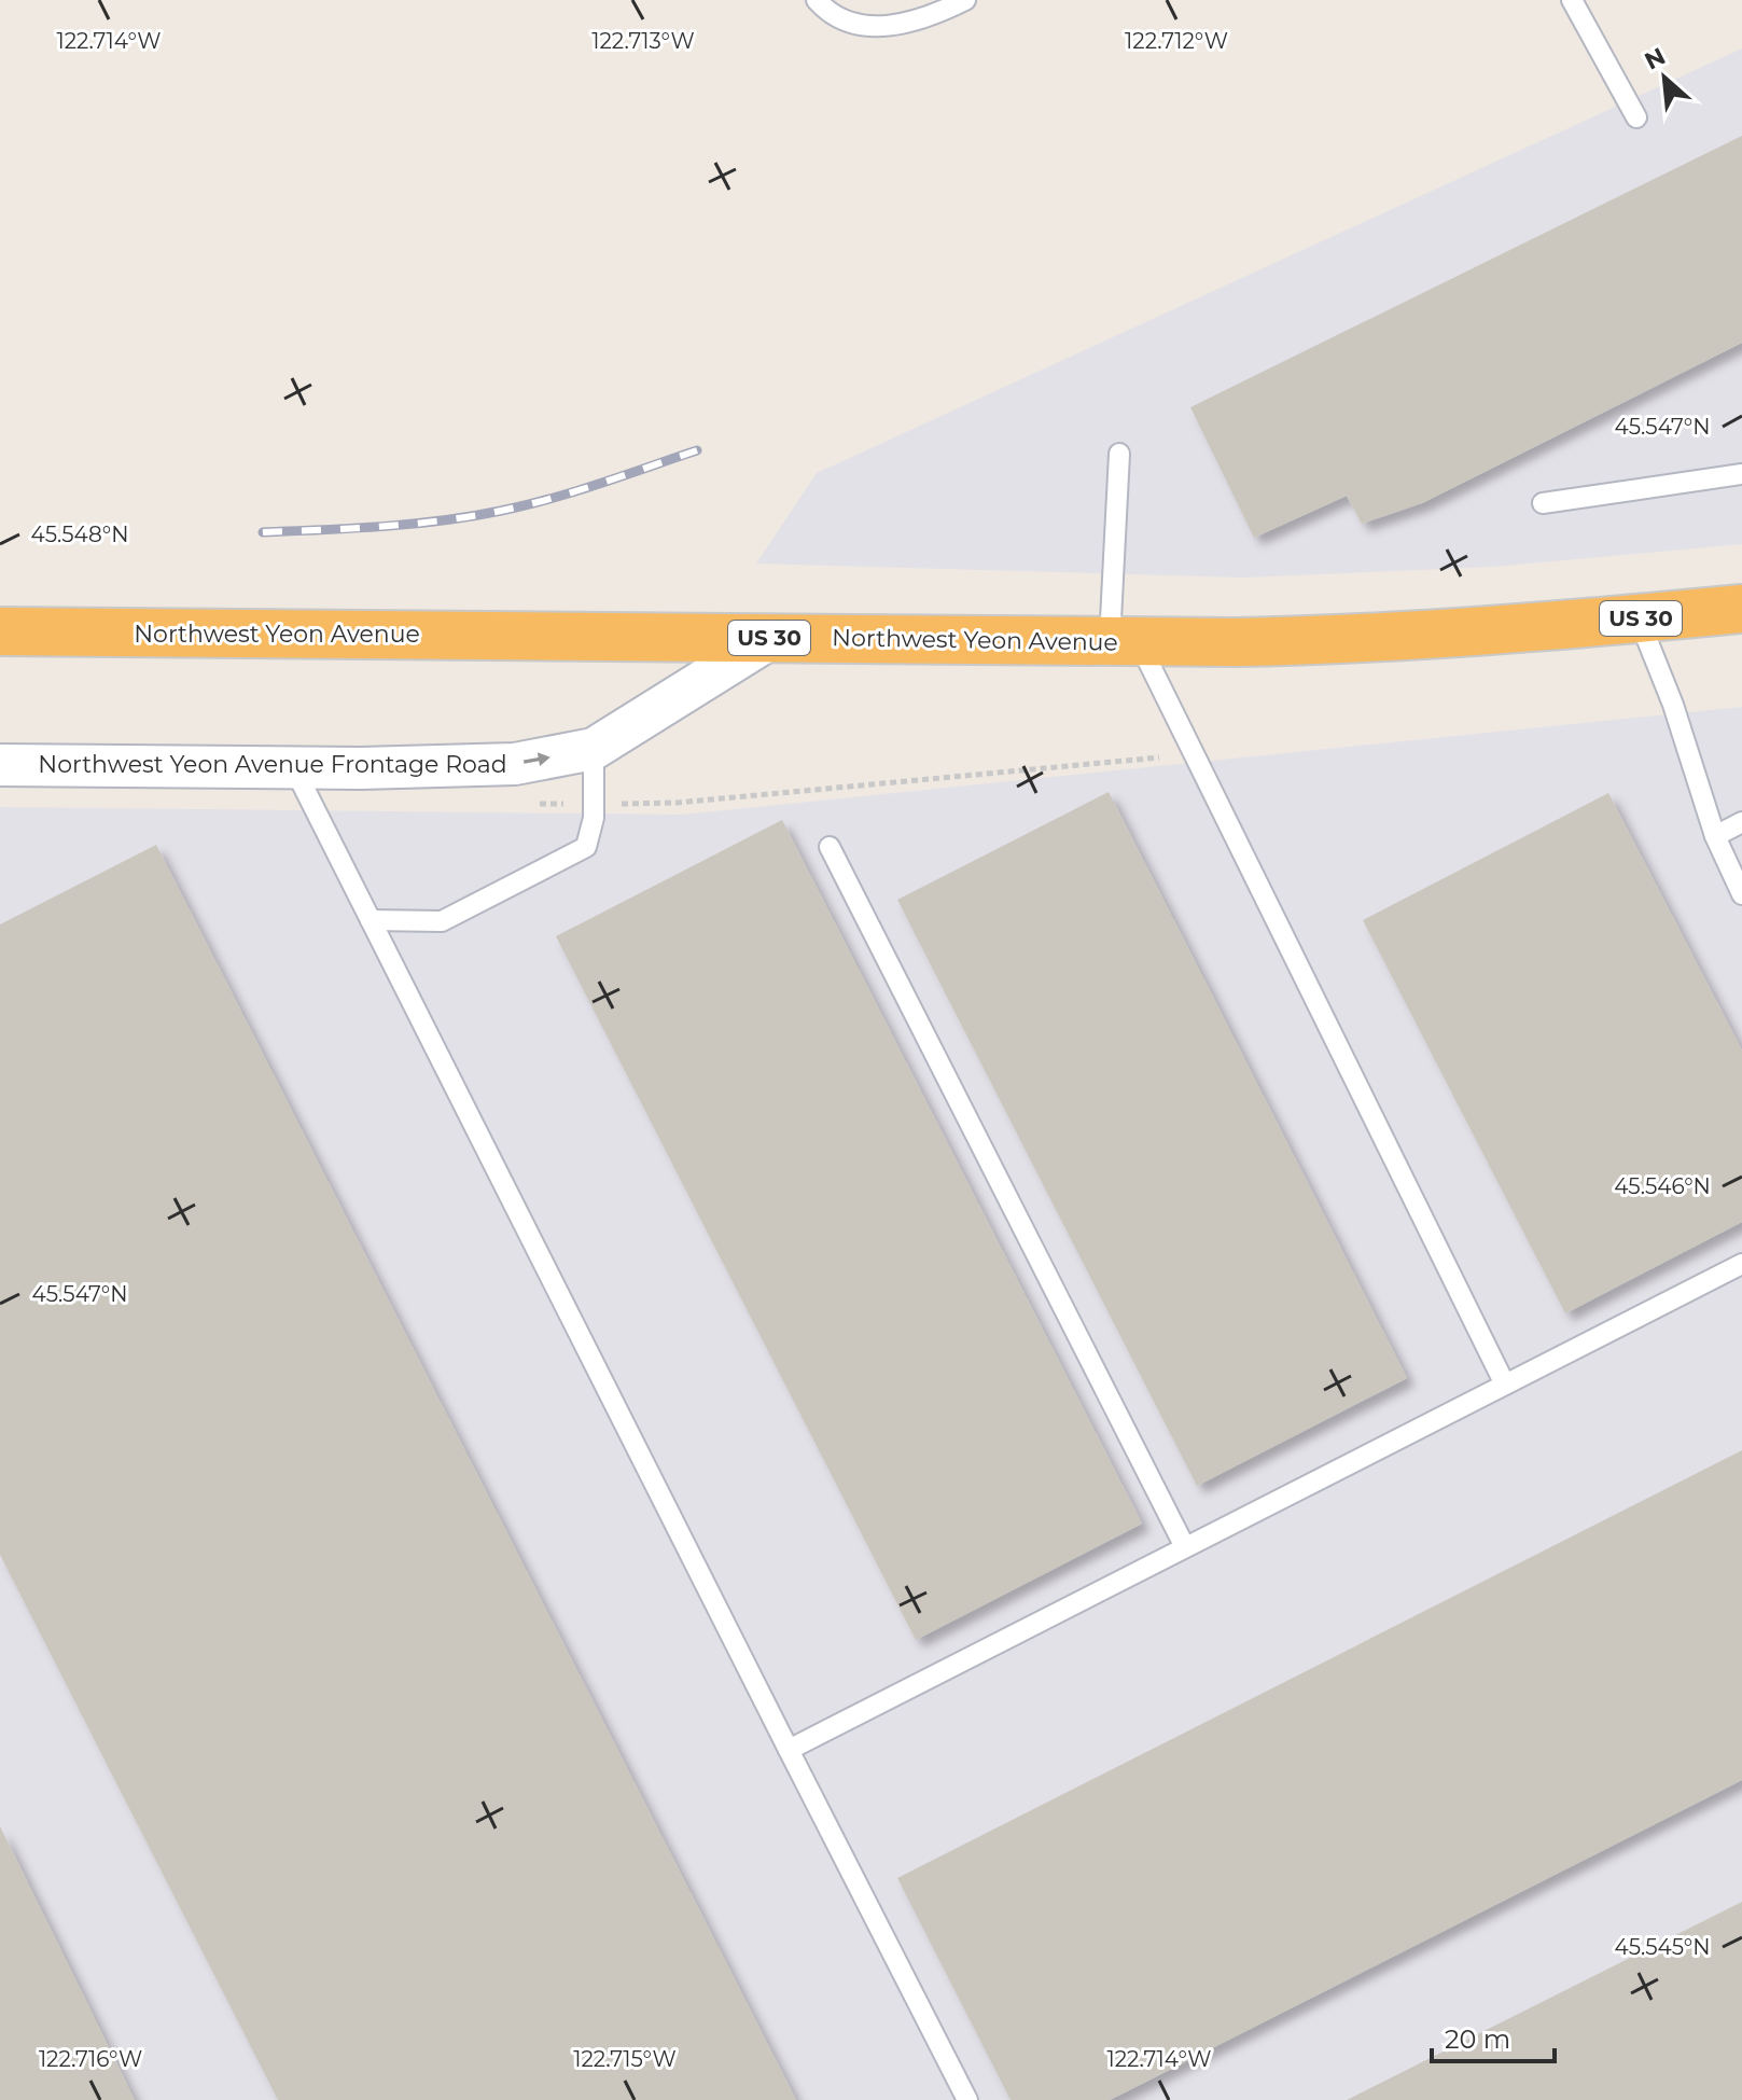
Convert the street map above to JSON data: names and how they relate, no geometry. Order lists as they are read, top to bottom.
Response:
{
  "streets": {
    "highway": ["US 30", "Northwest Yeon Avenue"],
    "street": ["Northwest Yeon Avenue Frontage Road"]
  },
  "crossings": [
    ["Northwest Yeon Avenue", "Northwest Yeon Avenue Frontage Road"]
  ],
  "one_way": ["Northwest Yeon Avenue Frontage Road"],
  "scale_bar": "20 m",
  "north": "top left",
  "coordinates": [
    "122.714°W",
    "122.713°W",
    "122.712°W",
    "45.547°N",
    "45.548°N",
    "45.546°N",
    "45.545°N",
    "122.716°W",
    "122.715°W"
  ]
}
